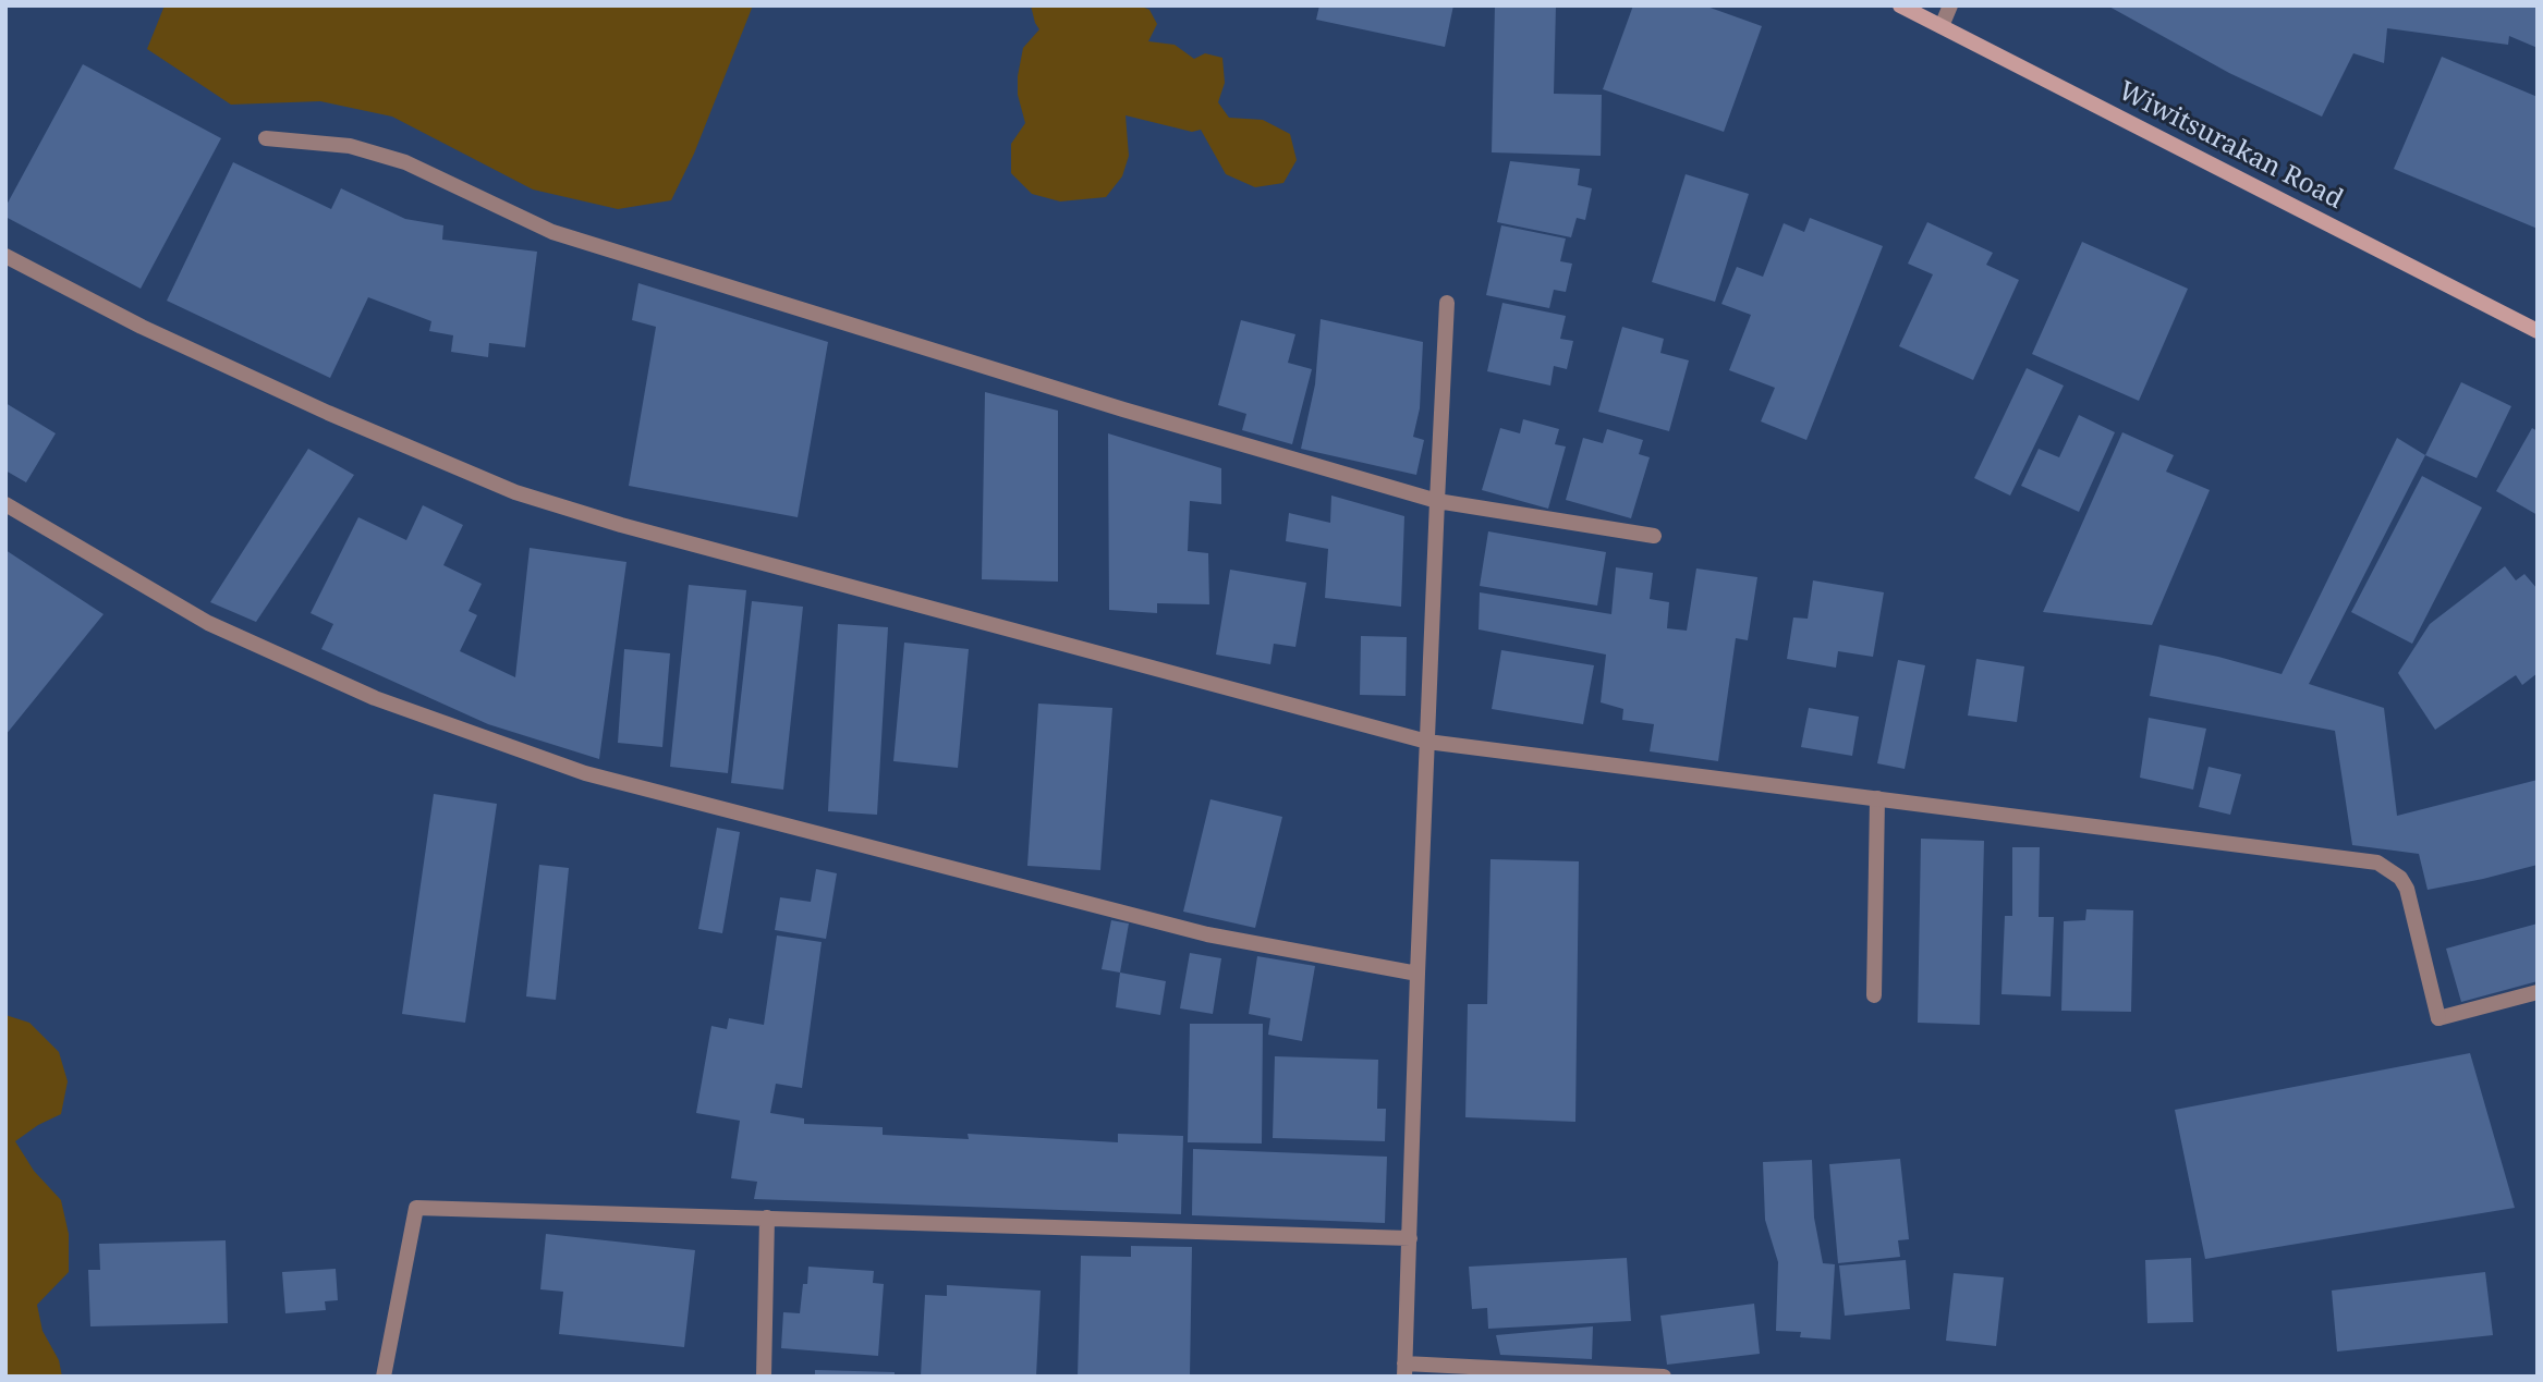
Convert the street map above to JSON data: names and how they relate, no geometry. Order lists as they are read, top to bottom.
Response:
{
  "streets": {
    "main road": ["Wiwitsurakan Road"]
  }
}
